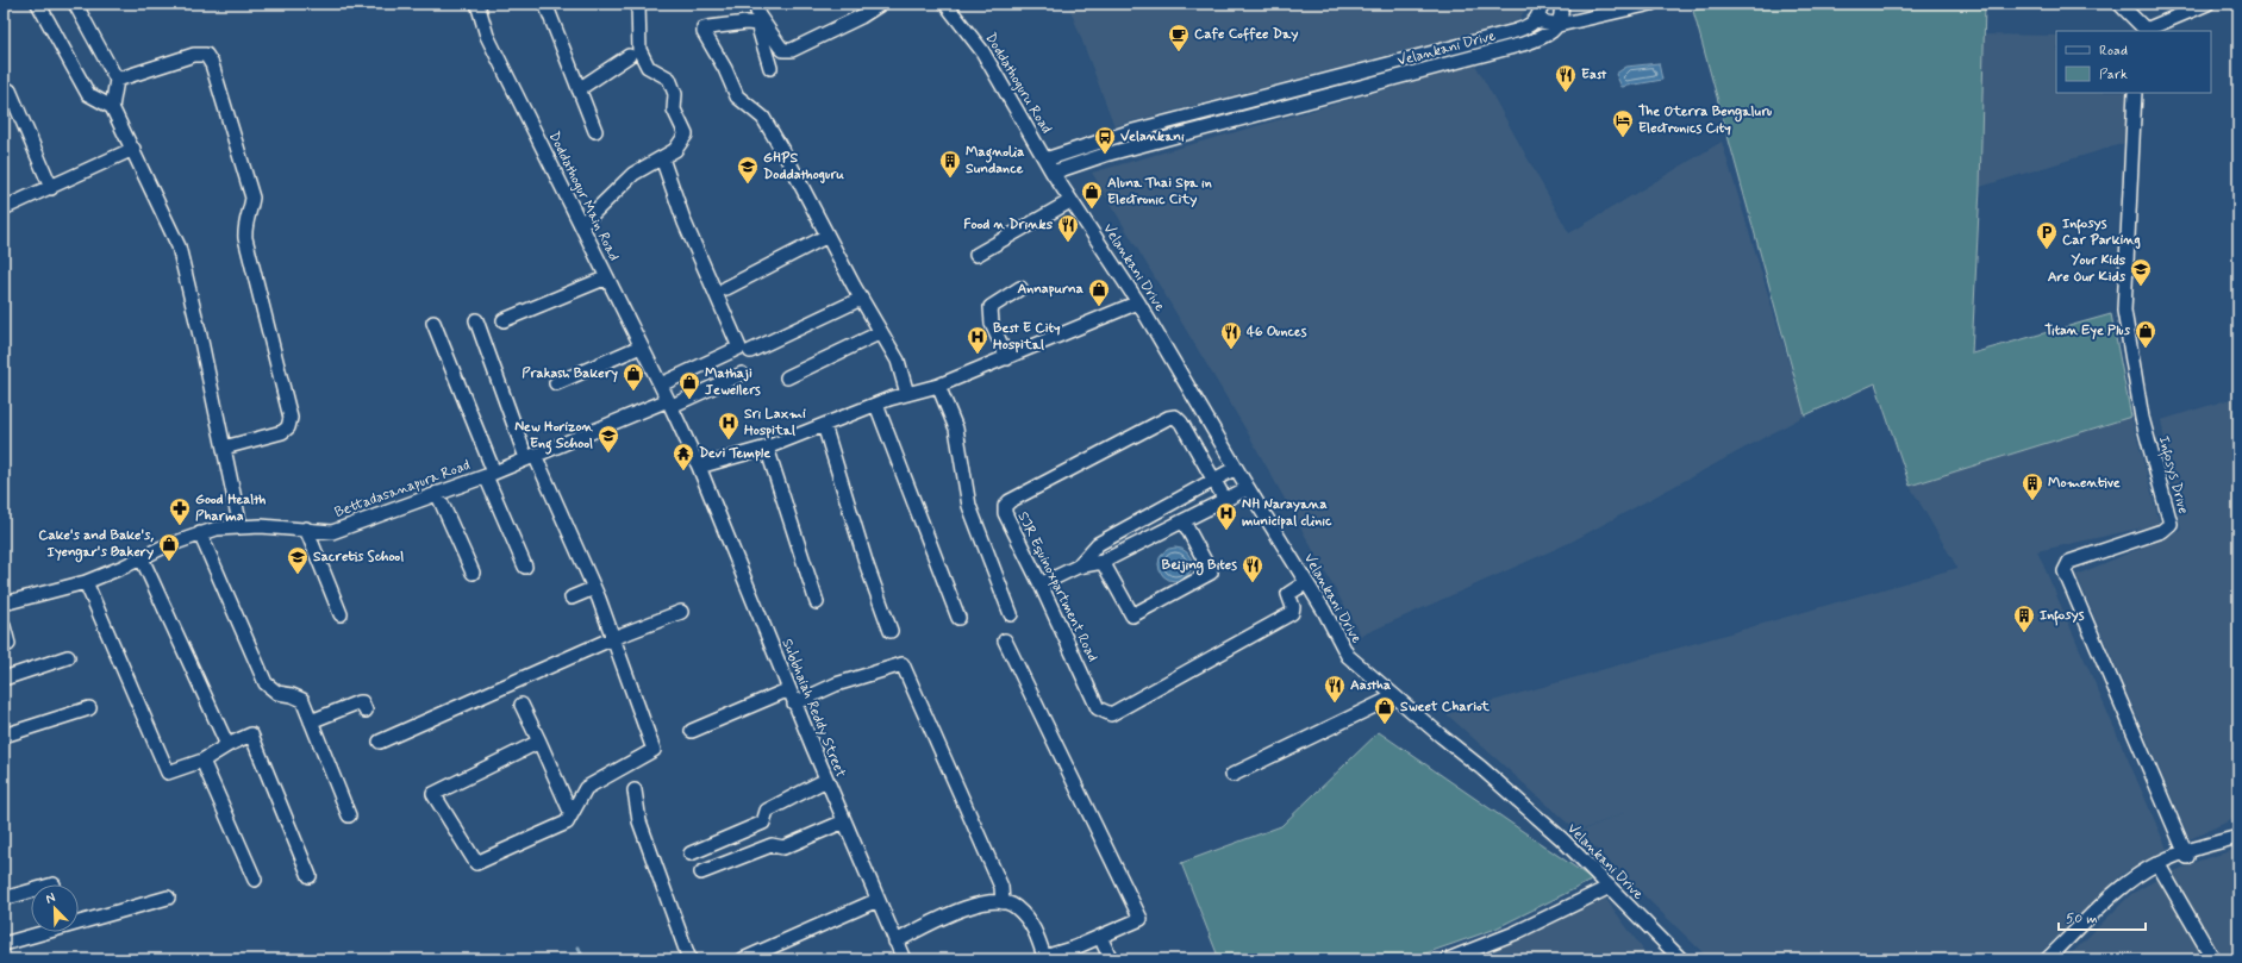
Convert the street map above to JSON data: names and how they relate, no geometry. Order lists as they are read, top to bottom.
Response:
{
  "streets": {
    "street": [
      "Velankani Drive",
      "Doddathoguru Road",
      "Doddathogur Main Road",
      "Infosys Drive",
      "Bettadasanapura Road",
      "SJR Equinoxpartment Road",
      "Subbhaiah Reddy Street"
    ]
  },
  "crossings": [
    ["Velankani Drive", "Doddathoguru Road"],
    ["Velankani Drive", "SJR Equinoxpartment Road"],
    ["Doddathogur Main Road", "Bettadasanapura Road"],
    ["Doddathogur Main Road", "Subbhaiah Reddy Street"],
    ["Bettadasanapura Road", "Subbhaiah Reddy Street"]
  ],
  "places": {
    "cafe": ["Cafe Coffee Day"],
    "restaurant": [
      "East",
      "Food n Drinks",
      "46 Ounces",
      "Beijing Bites",
      "Aastha"
    ],
    "hotel": ["The Oterra Bengaluru Electronics City"],
    "bus stop": ["Velankani"],
    "building": ["Magnolia Sundance", "Momentive", "Infosys"],
    "school or university": [
      "GHPS Doddathoguru",
      "Your Kids Are Our Kids",
      "New Horizon Eng School",
      "Sacretis School"
    ],
    "shop": [
      "Aluna Thai Spa in Electronic City",
      "Annapurna",
      "Titan Eye Plus",
      "Prakash Bakery",
      "Mathaji Jewellers",
      "Cake's and Bake's, Iyengar's Bakery",
      "Sweet Chariot"
    ],
    "parking": ["Infosys Car Parking"],
    "hospital": ["Best E City Hospital", "Sri Laxmi Hospital", "NH Narayana municipal clinic"],
    "temple": ["Devi Temple"],
    "pharmacy": ["Good Health Pharma"]
  },
  "legend": ["Road", "Park"],
  "scale_bar": "50 m",
  "north": "top left"
}
